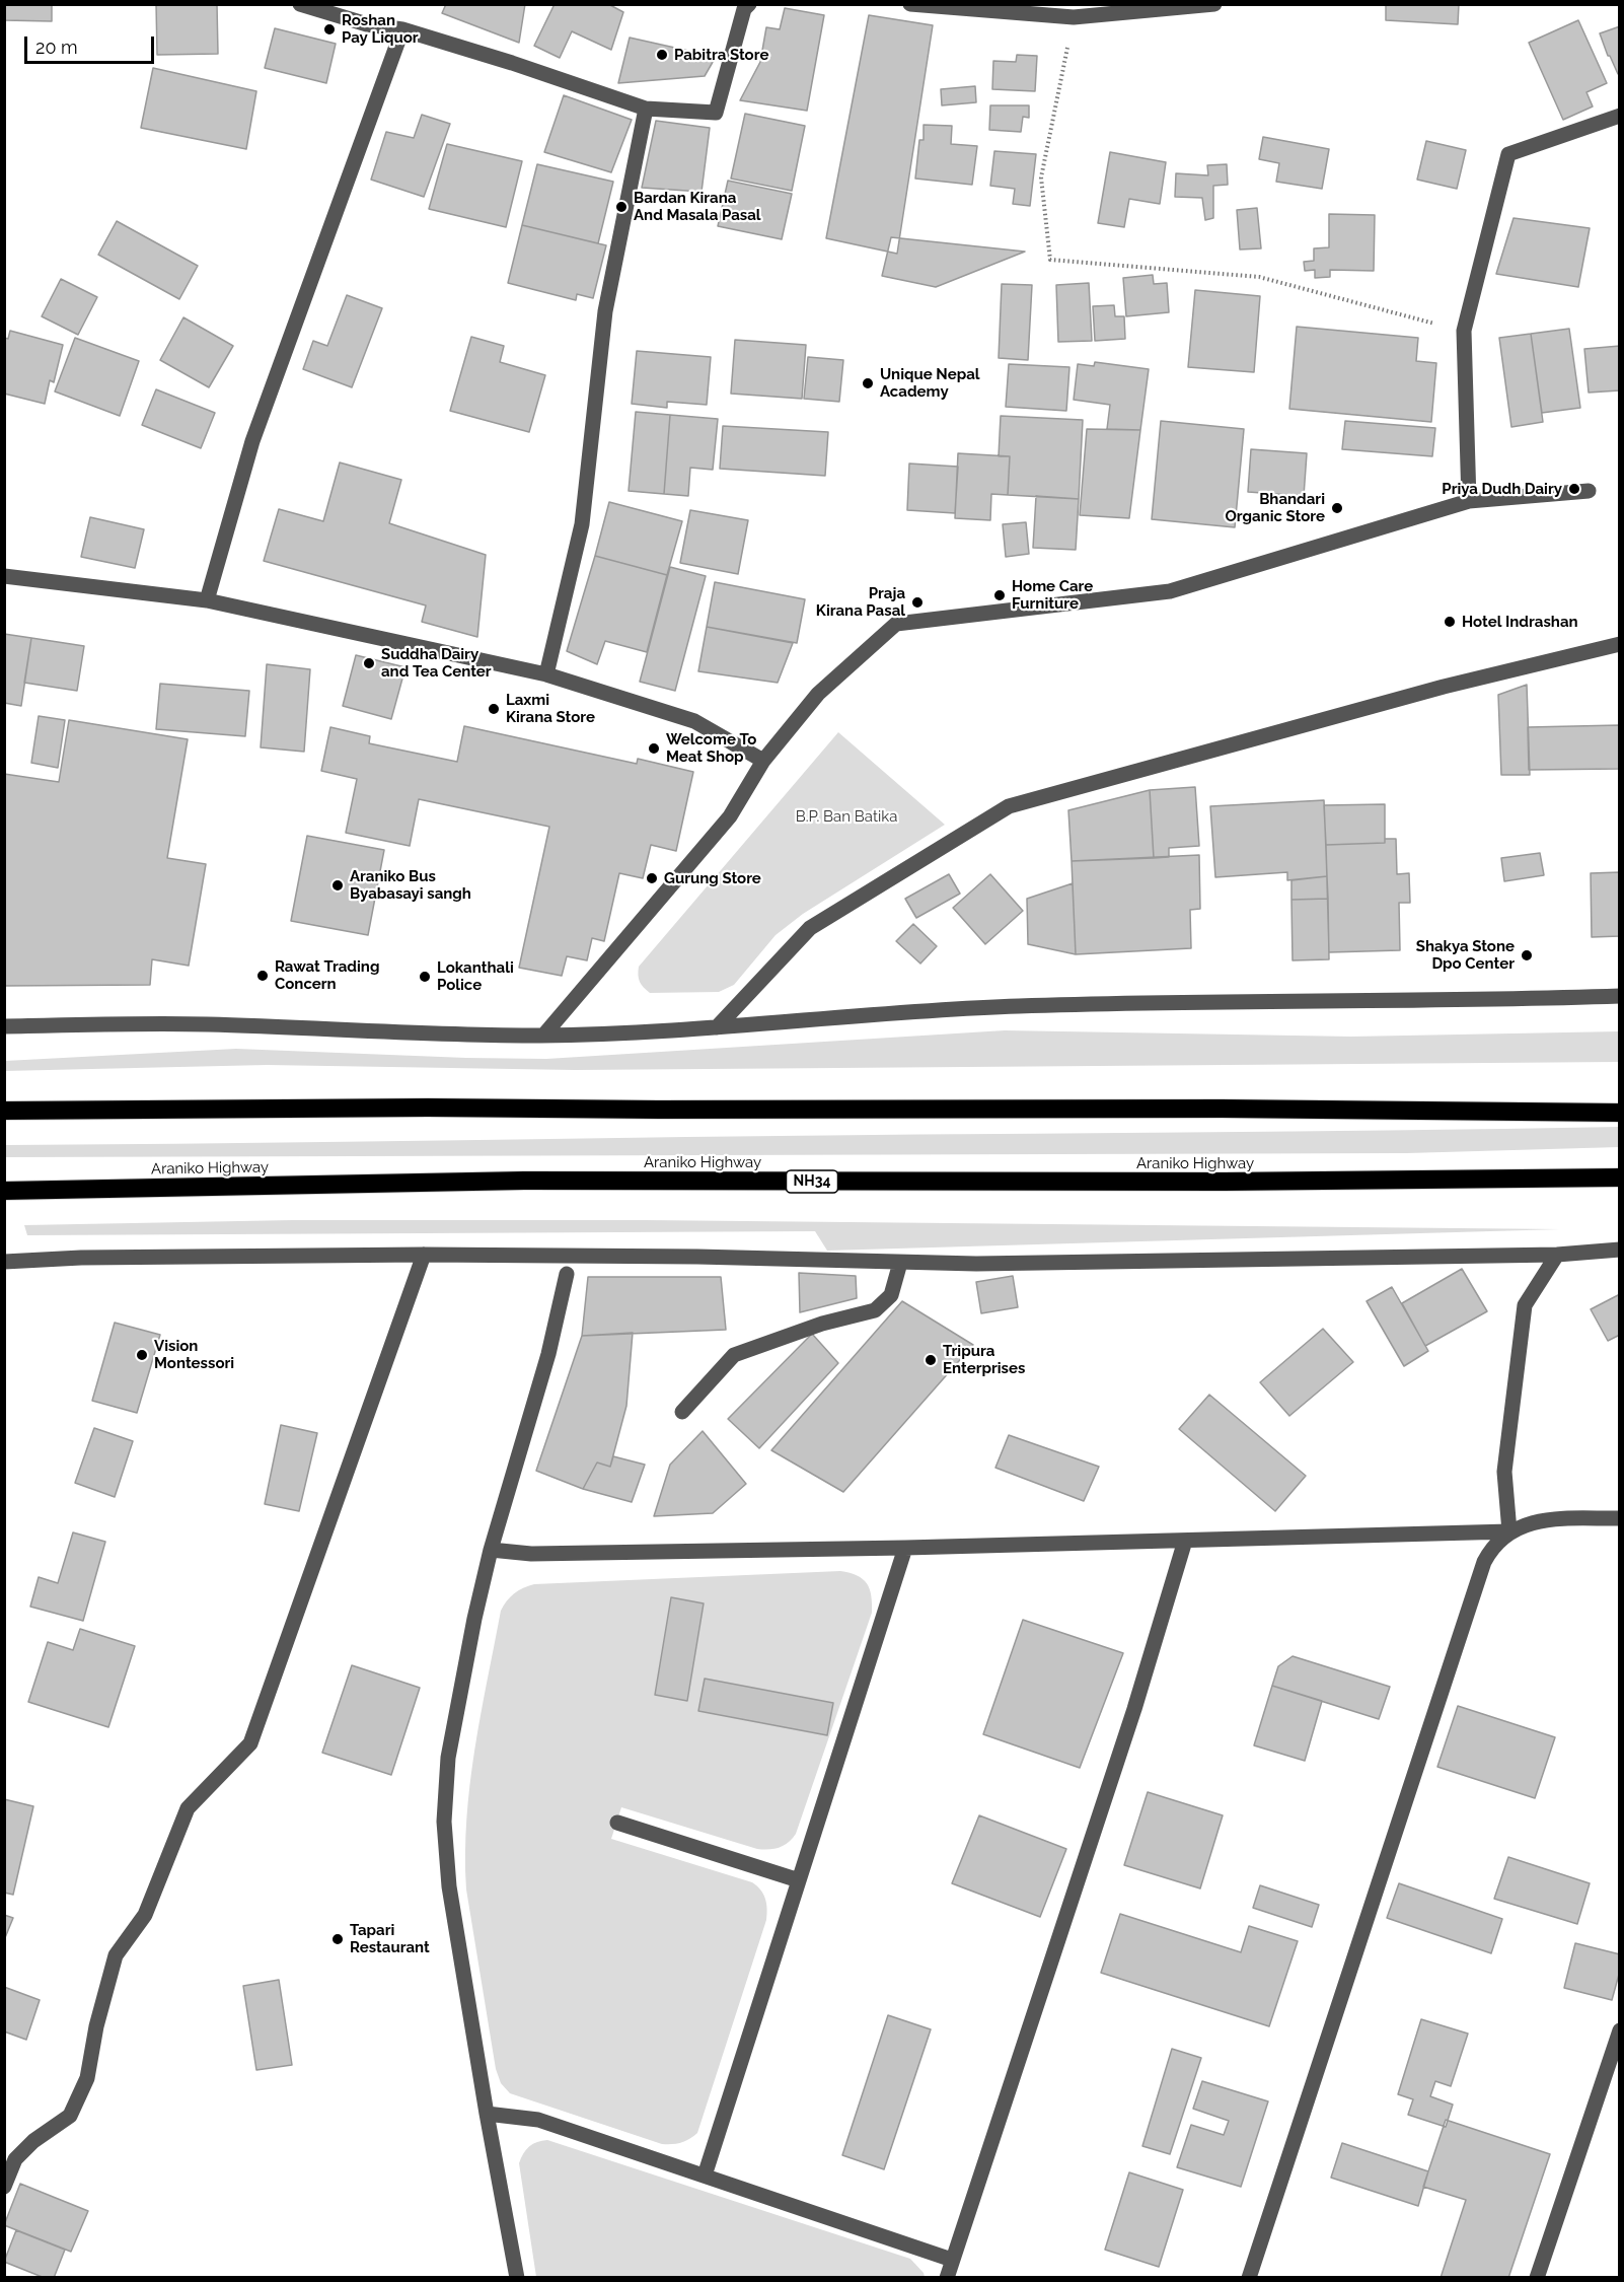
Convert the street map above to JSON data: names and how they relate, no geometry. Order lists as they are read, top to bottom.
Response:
{
  "streets": {
    "highway": ["Araniko Highway", "NH34"]
  },
  "parks": ["B.P. Ban Batika"],
  "places": [
    "Roshan Pay Liquor",
    "Pabitra Store",
    "Bardan Kirana And Masala Pasal",
    "Unique Nepal Academy",
    "Priya Dudh Dairy",
    "Bhandari Organic Store",
    "Home Care Furniture",
    "Praja Kirana Pasal",
    "Hotel Indrashan",
    "Suddha Dairy and Tea Center",
    "Laxmi Kirana Store",
    "Welcome To Meat Shop",
    "Gurung Store",
    "Araniko Bus Byabasayi sangh",
    "Shakya Stone Dpo Center",
    "Rawat Trading Concern",
    "Lokanthali Police",
    "Vision Montessori",
    "Tripura Enterprises",
    "Tapari Restaurant"
  ],
  "scale_bar": "20 m"
}
